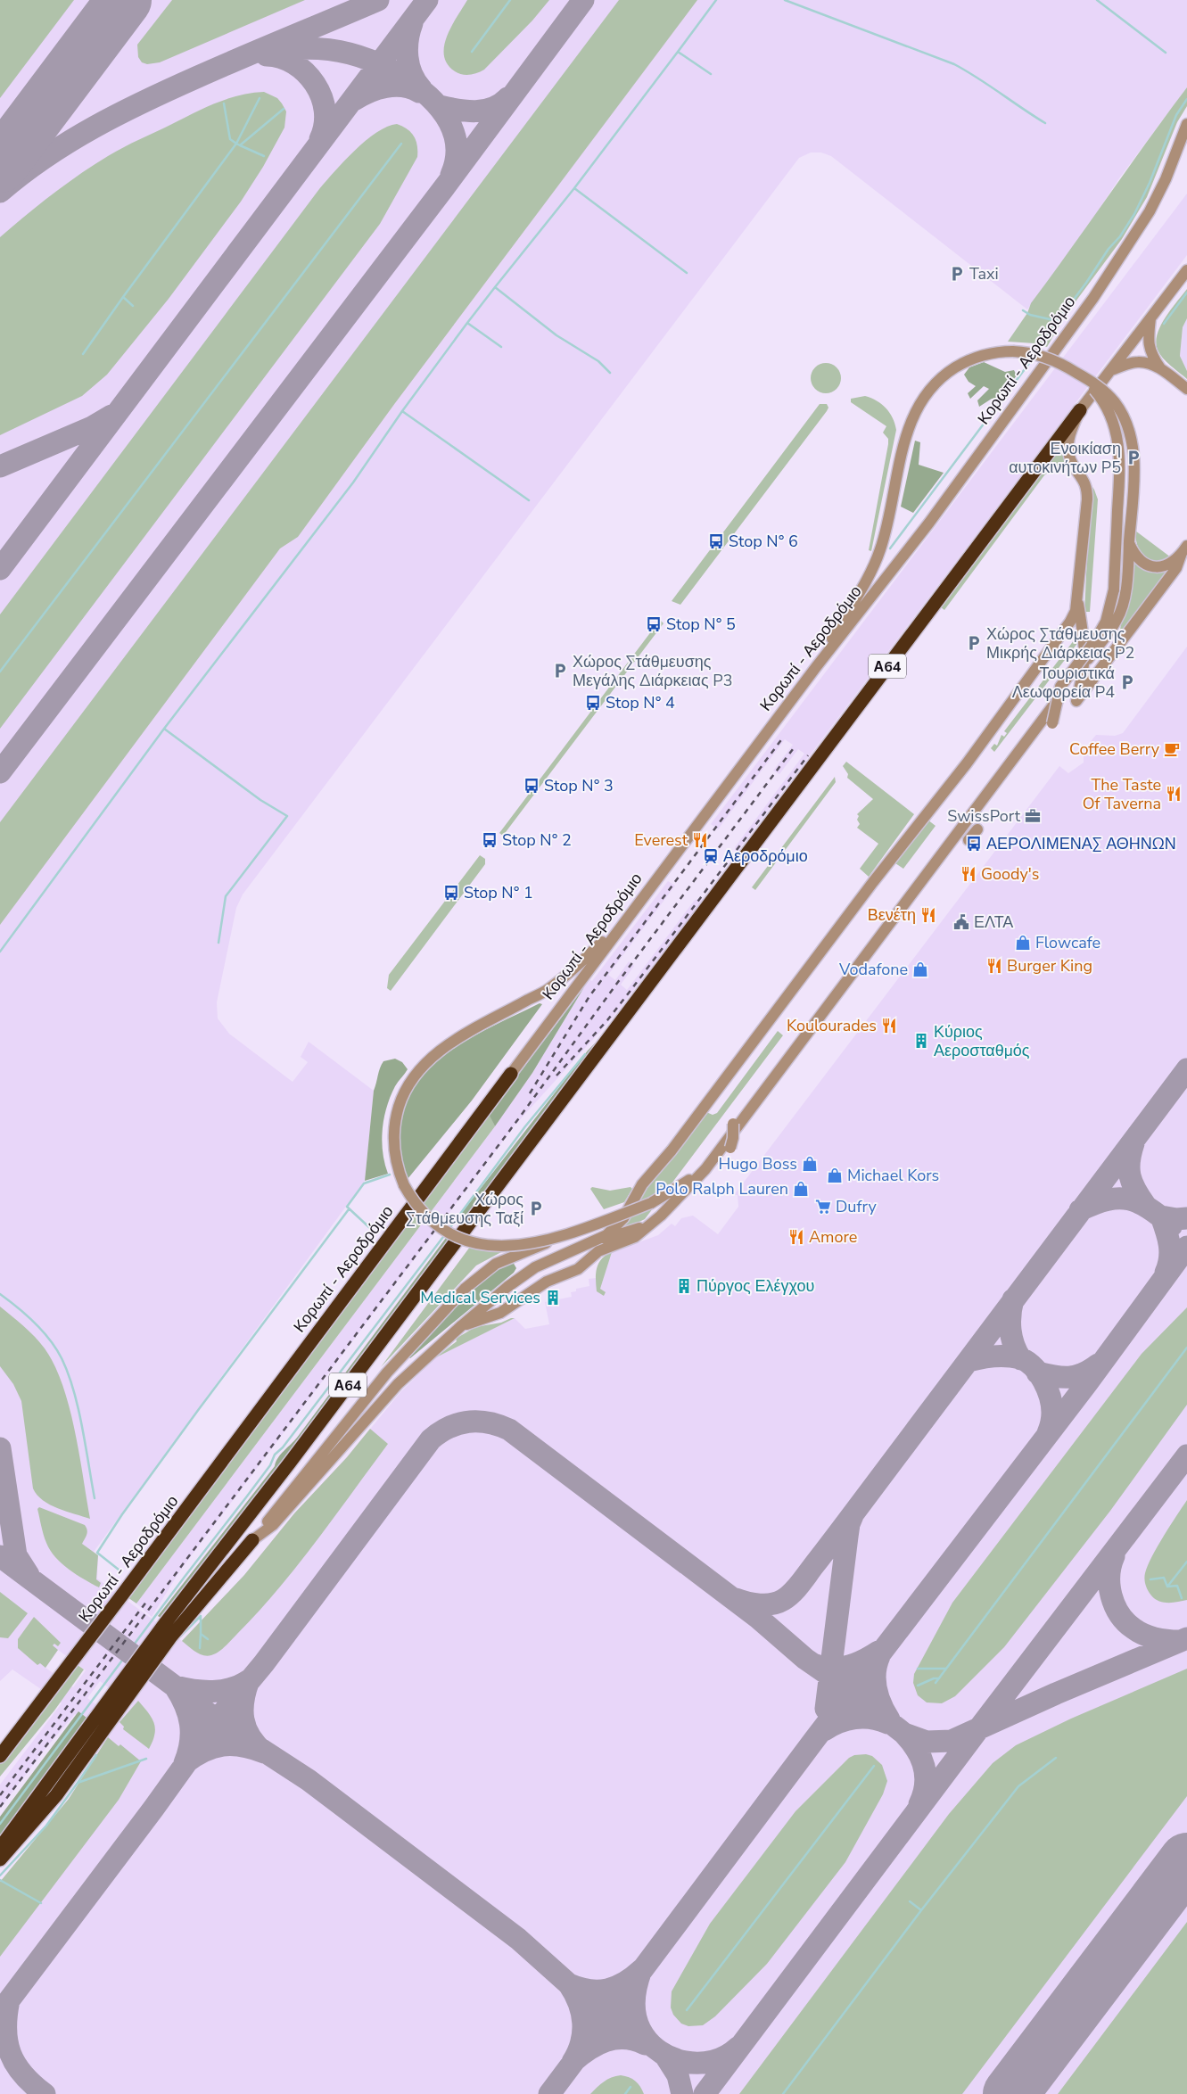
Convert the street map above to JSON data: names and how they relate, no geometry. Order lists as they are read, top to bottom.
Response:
{
  "streets": {
    "highway": ["Κορωπί - Αεροδρόμιο", "Α64"]
  },
  "places": {
    "parking": [
      "Taxi",
      "Ενοικίαση αυτοκινήτων P5",
      "Χώρος Στάθμευσης Μικρής Διάρκειας P2",
      "Χώρος Στάθμευσης Μεγάλης Διάρκειας P3",
      "Τουριστικά Λεωφορεία P4",
      "Χώρος Στάθμευσης Ταξί"
    ],
    "bus stop": [
      "Stop N° 6",
      "Stop N° 5",
      "Stop N° 4",
      "Stop N° 3",
      "Stop N° 2",
      "ΑΕΡΟΛΙΜΕΝΑΣ ΑΘΗΝΩΝ",
      "Stop N° 1"
    ],
    "cafe": ["Coffee Berry"],
    "restaurant": [
      "The Taste Of Taverna",
      "Everest",
      "Goody's",
      "Βενέτη",
      "Burger King",
      "Koulourades",
      "Amore"
    ],
    "office": ["SwissPort"],
    "station": ["Αεροδρόμιο"],
    "public building": ["ΕΛΤΑ"],
    "shop": [
      "Flowcafe",
      "Vodafone",
      "Hugo Boss",
      "Michael Kors",
      "Polo Ralph Lauren"
    ],
    "building": ["Κύριος Αεροσταθμός", "Πύργος Ελέγχου", "Medical Services"],
    "supermarket": ["Dufry"]
  }
}
